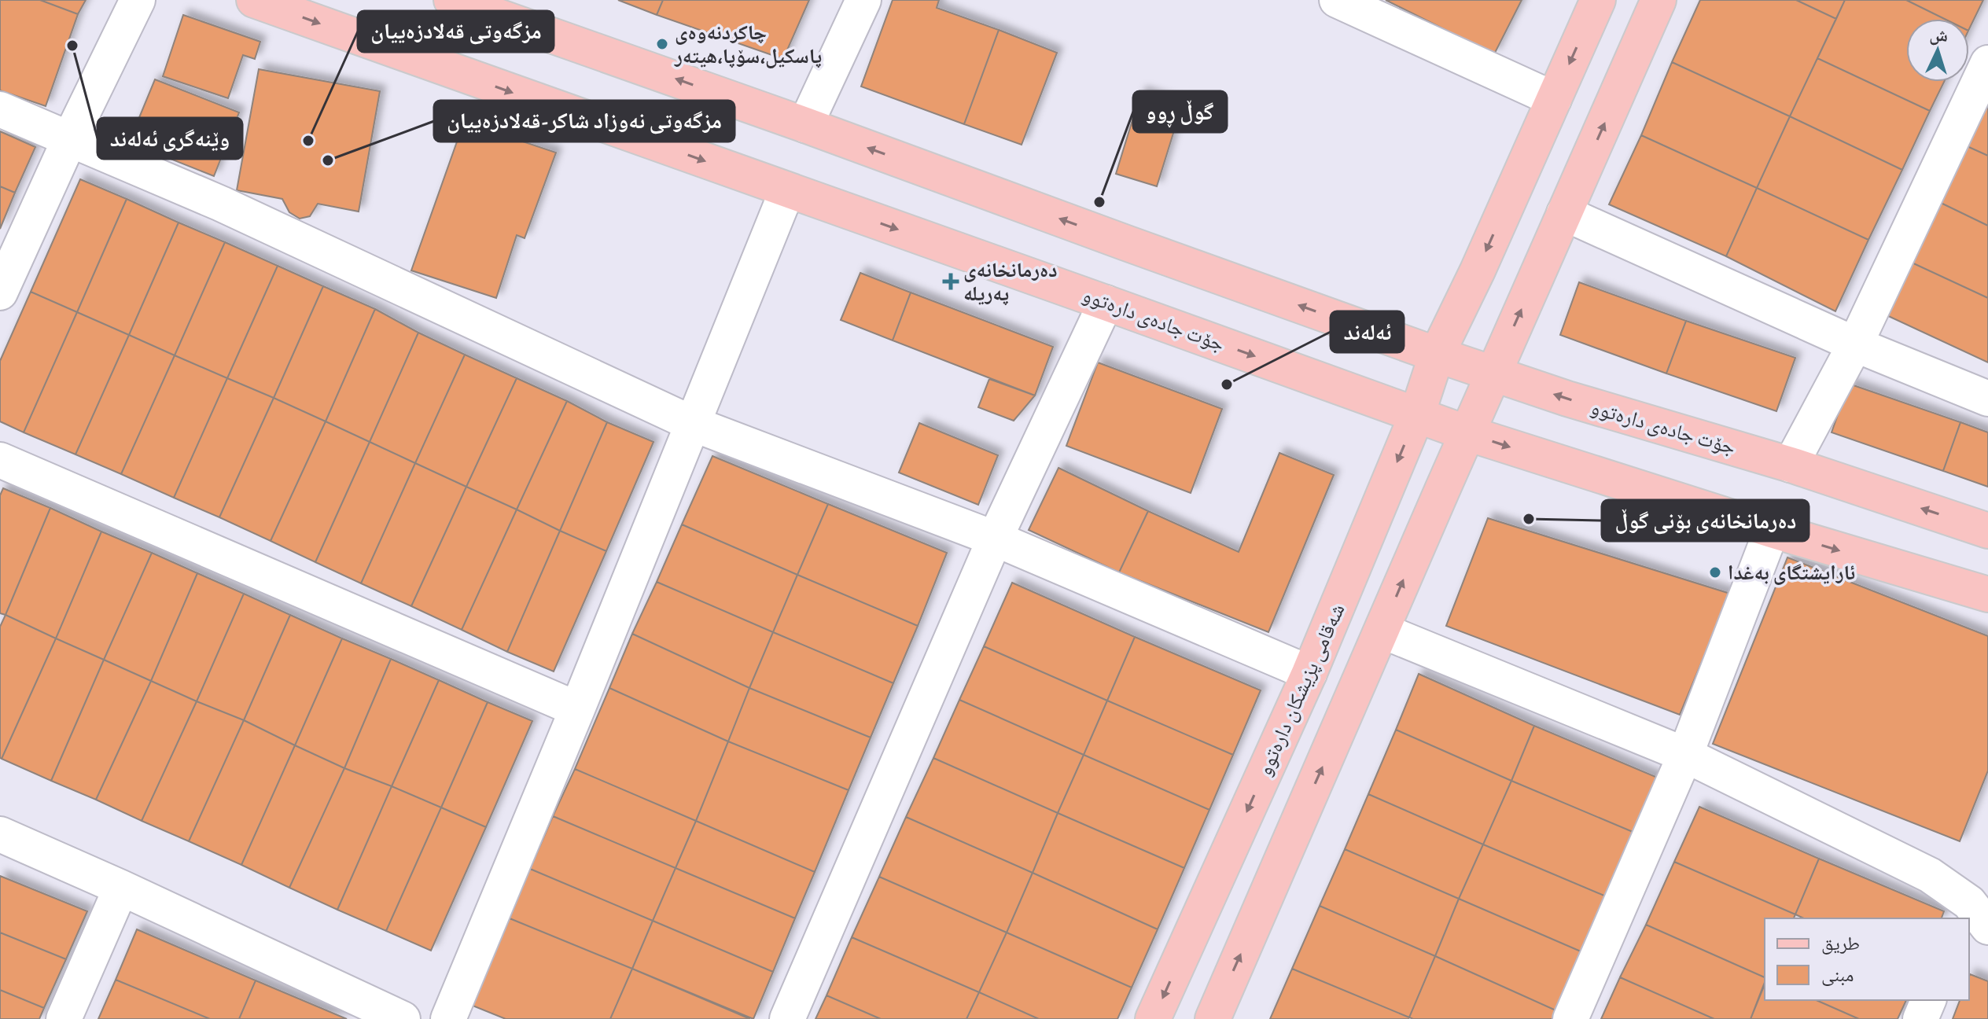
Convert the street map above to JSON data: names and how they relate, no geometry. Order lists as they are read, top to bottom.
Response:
{
  "streets": {
    "main road": ["جۆت جادەی دارەتوو", "شەقامی پزیشکان دارەتوو"]
  },
  "crossings": [
    ["جۆت جادەی دارەتوو", "شەقامی پزیشکان دارەتوو"]
  ],
  "places": {
    "other": [
      "چاکردنەوەی پاسکیل،سۆپا،هیتەر",
      "وێنەگری ئەلەند",
      "مزگەوتی قەلادزەییان",
      "مزگەوتی نەوزاد شاکر-قەلادزەییان",
      "گوڵ ڕوو",
      "ئەلەند",
      "دەرمانخانەی بۆنی گوڵ",
      "ئارایشتگای بەغدا"
    ],
    "health": ["دەرمانخانەی پەریلە"]
  },
  "legend": ["طريق", "مبنى"],
  "north": "top"
}
